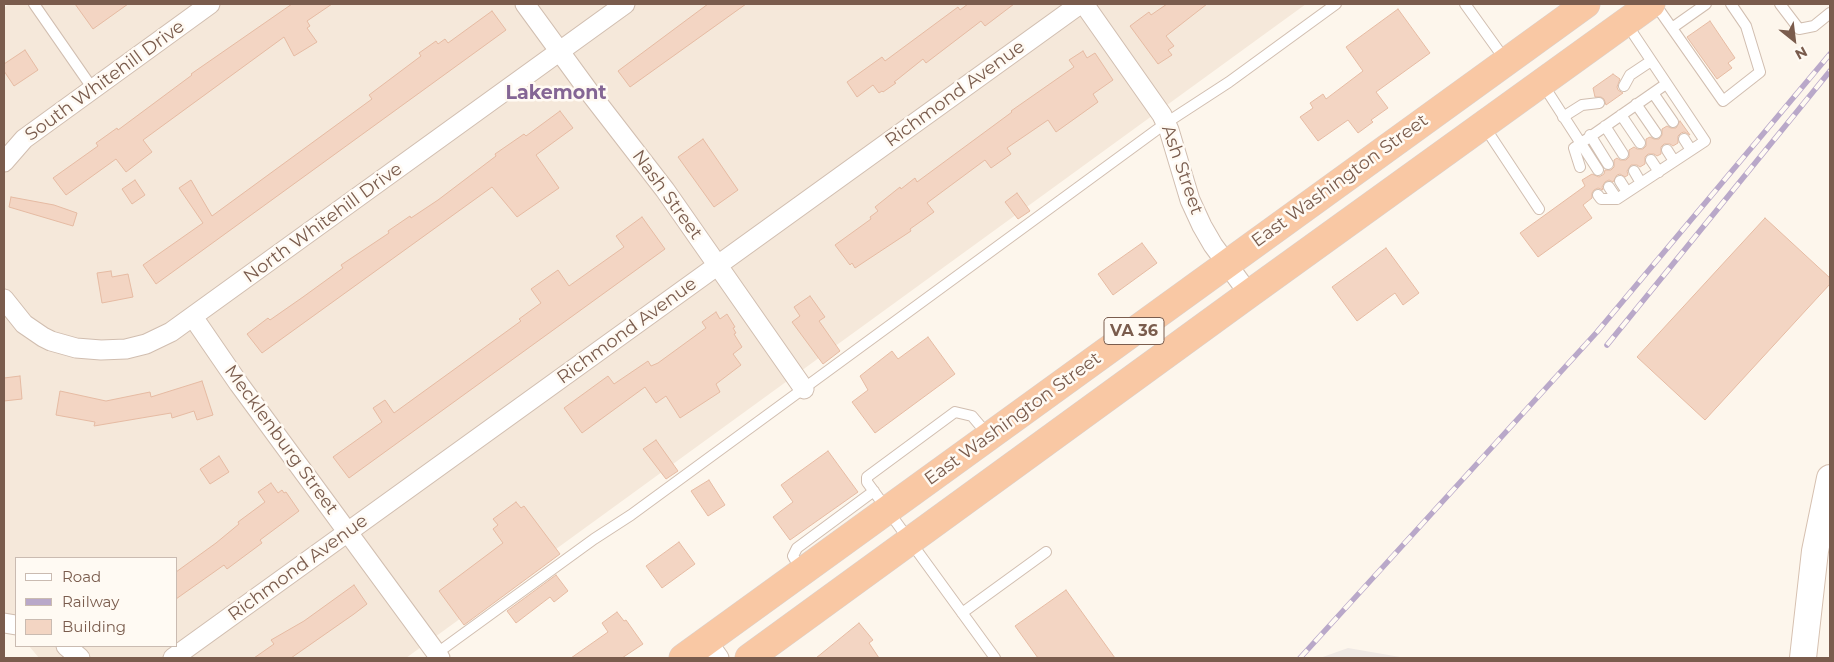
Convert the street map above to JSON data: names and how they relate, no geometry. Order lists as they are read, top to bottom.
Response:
{
  "streets": {
    "highway": ["East Washington Street", "VA 36"],
    "street": [
      "South Whitehill Drive",
      "Richmond Avenue",
      "Ash Street",
      "Nash Street",
      "North Whitehill Drive",
      "Mecklenburg Street"
    ]
  },
  "crossings": [
    ["Richmond Avenue", "Nash Street"],
    ["Richmond Avenue", "Mecklenburg Street"],
    ["Ash Street", "East Washington Street"],
    ["Ash Street", "VA 36"],
    ["Nash Street", "North Whitehill Drive"],
    ["North Whitehill Drive", "Mecklenburg Street"]
  ],
  "districts": ["Lakemont"],
  "legend": ["Road", "Railway", "Building"],
  "north": "bottom right"
}
